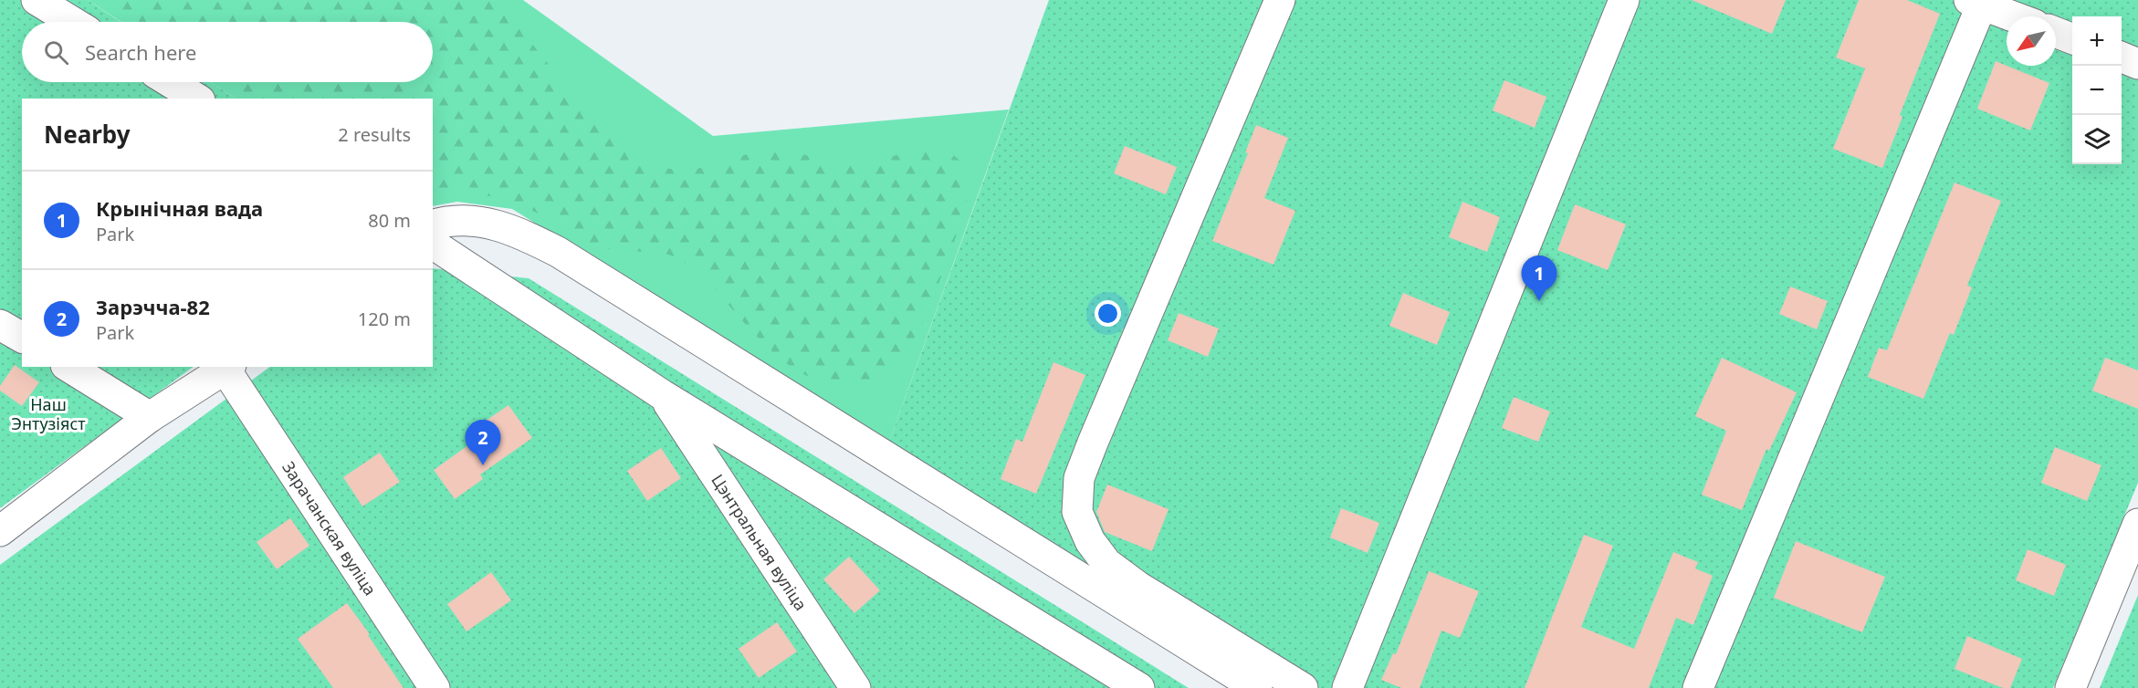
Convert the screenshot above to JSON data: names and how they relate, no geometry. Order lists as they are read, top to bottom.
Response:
{
  "streets": {
    "street": ["Зарачанская вуліца", "Цэнтральная вуліца"]
  },
  "parks": ["Наш Энтузіяст"],
  "north": "bottom left",
  "page": {
    "map_buttons": ["+", "−"],
    "search": "Search here",
    "heading": ["Nearby", "2 results"],
    "list": [
      {
        "mark": "1",
        "name": "Крынічная вада",
        "note": "Park",
        "value": "80 m"
      },
      {
        "mark": "2",
        "name": "Зарэчча-82",
        "note": "Park",
        "value": "120 m"
      }
    ],
    "pins": ["1", "2"]
  }
}
